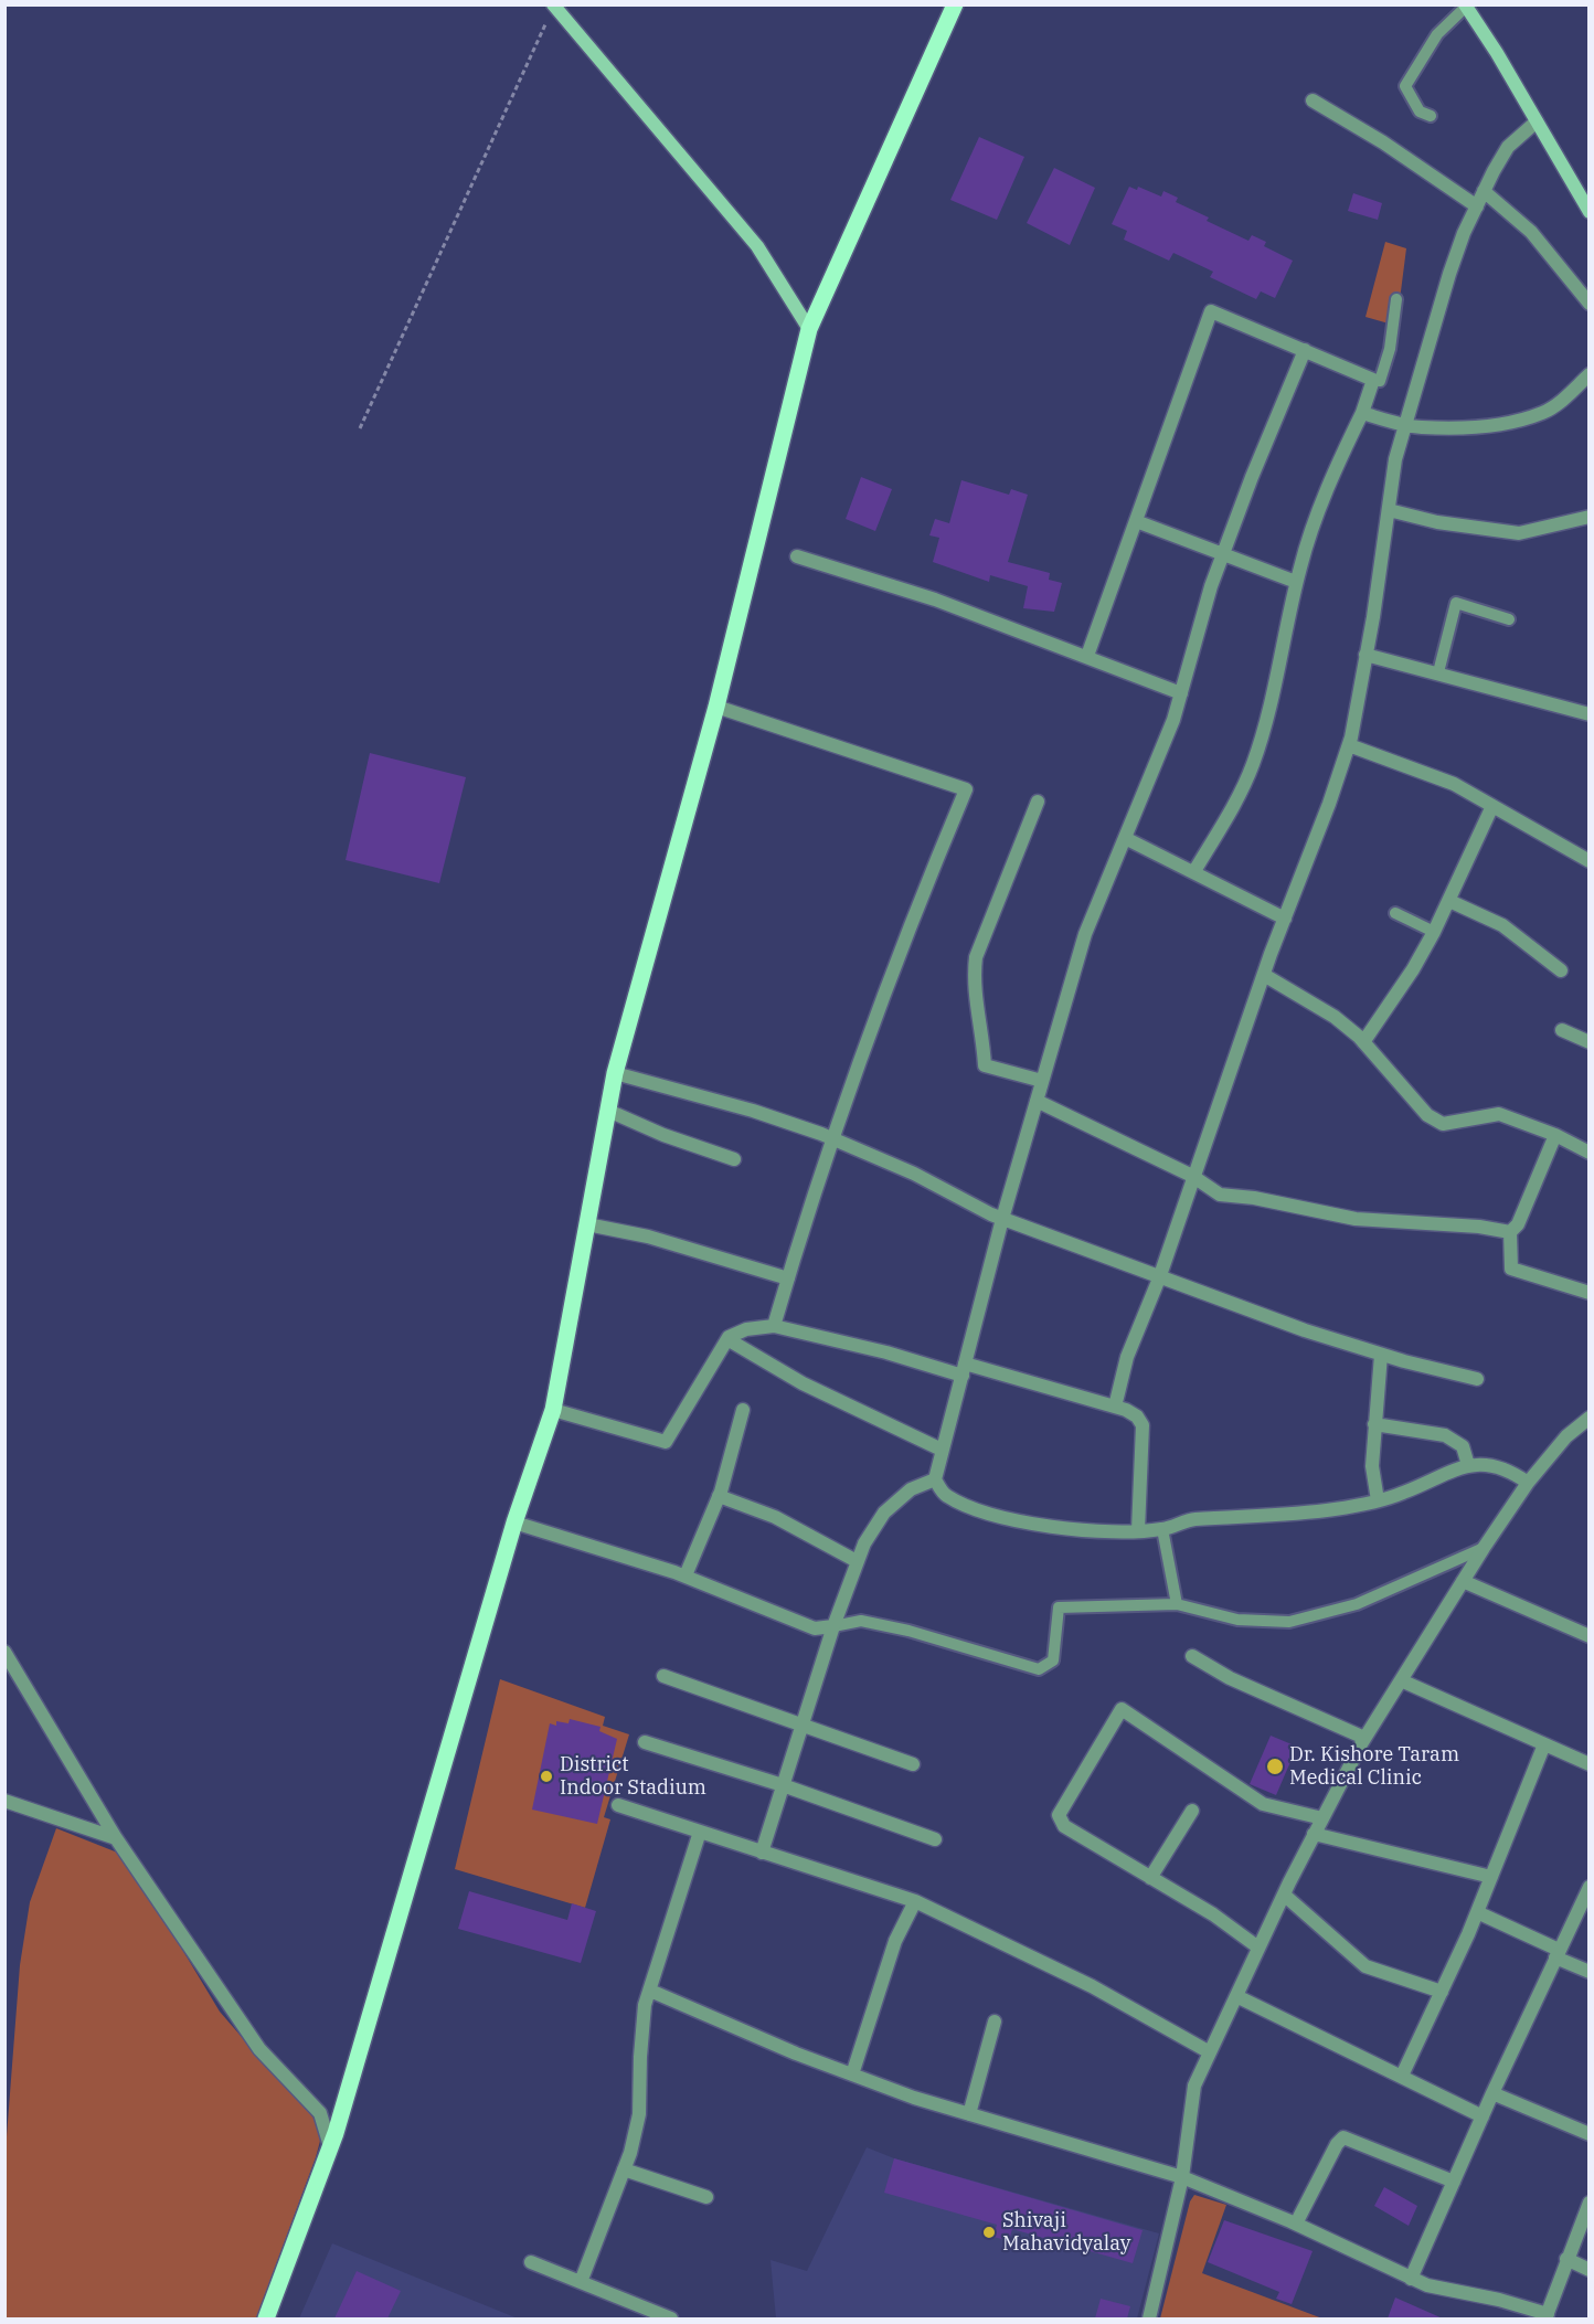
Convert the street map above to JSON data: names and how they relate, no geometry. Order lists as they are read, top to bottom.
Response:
{
  "places": ["Dr. Kishore Taram Medical Clinic", "District Indoor Stadium", "Shivaji Mahavidyalay"]
}
